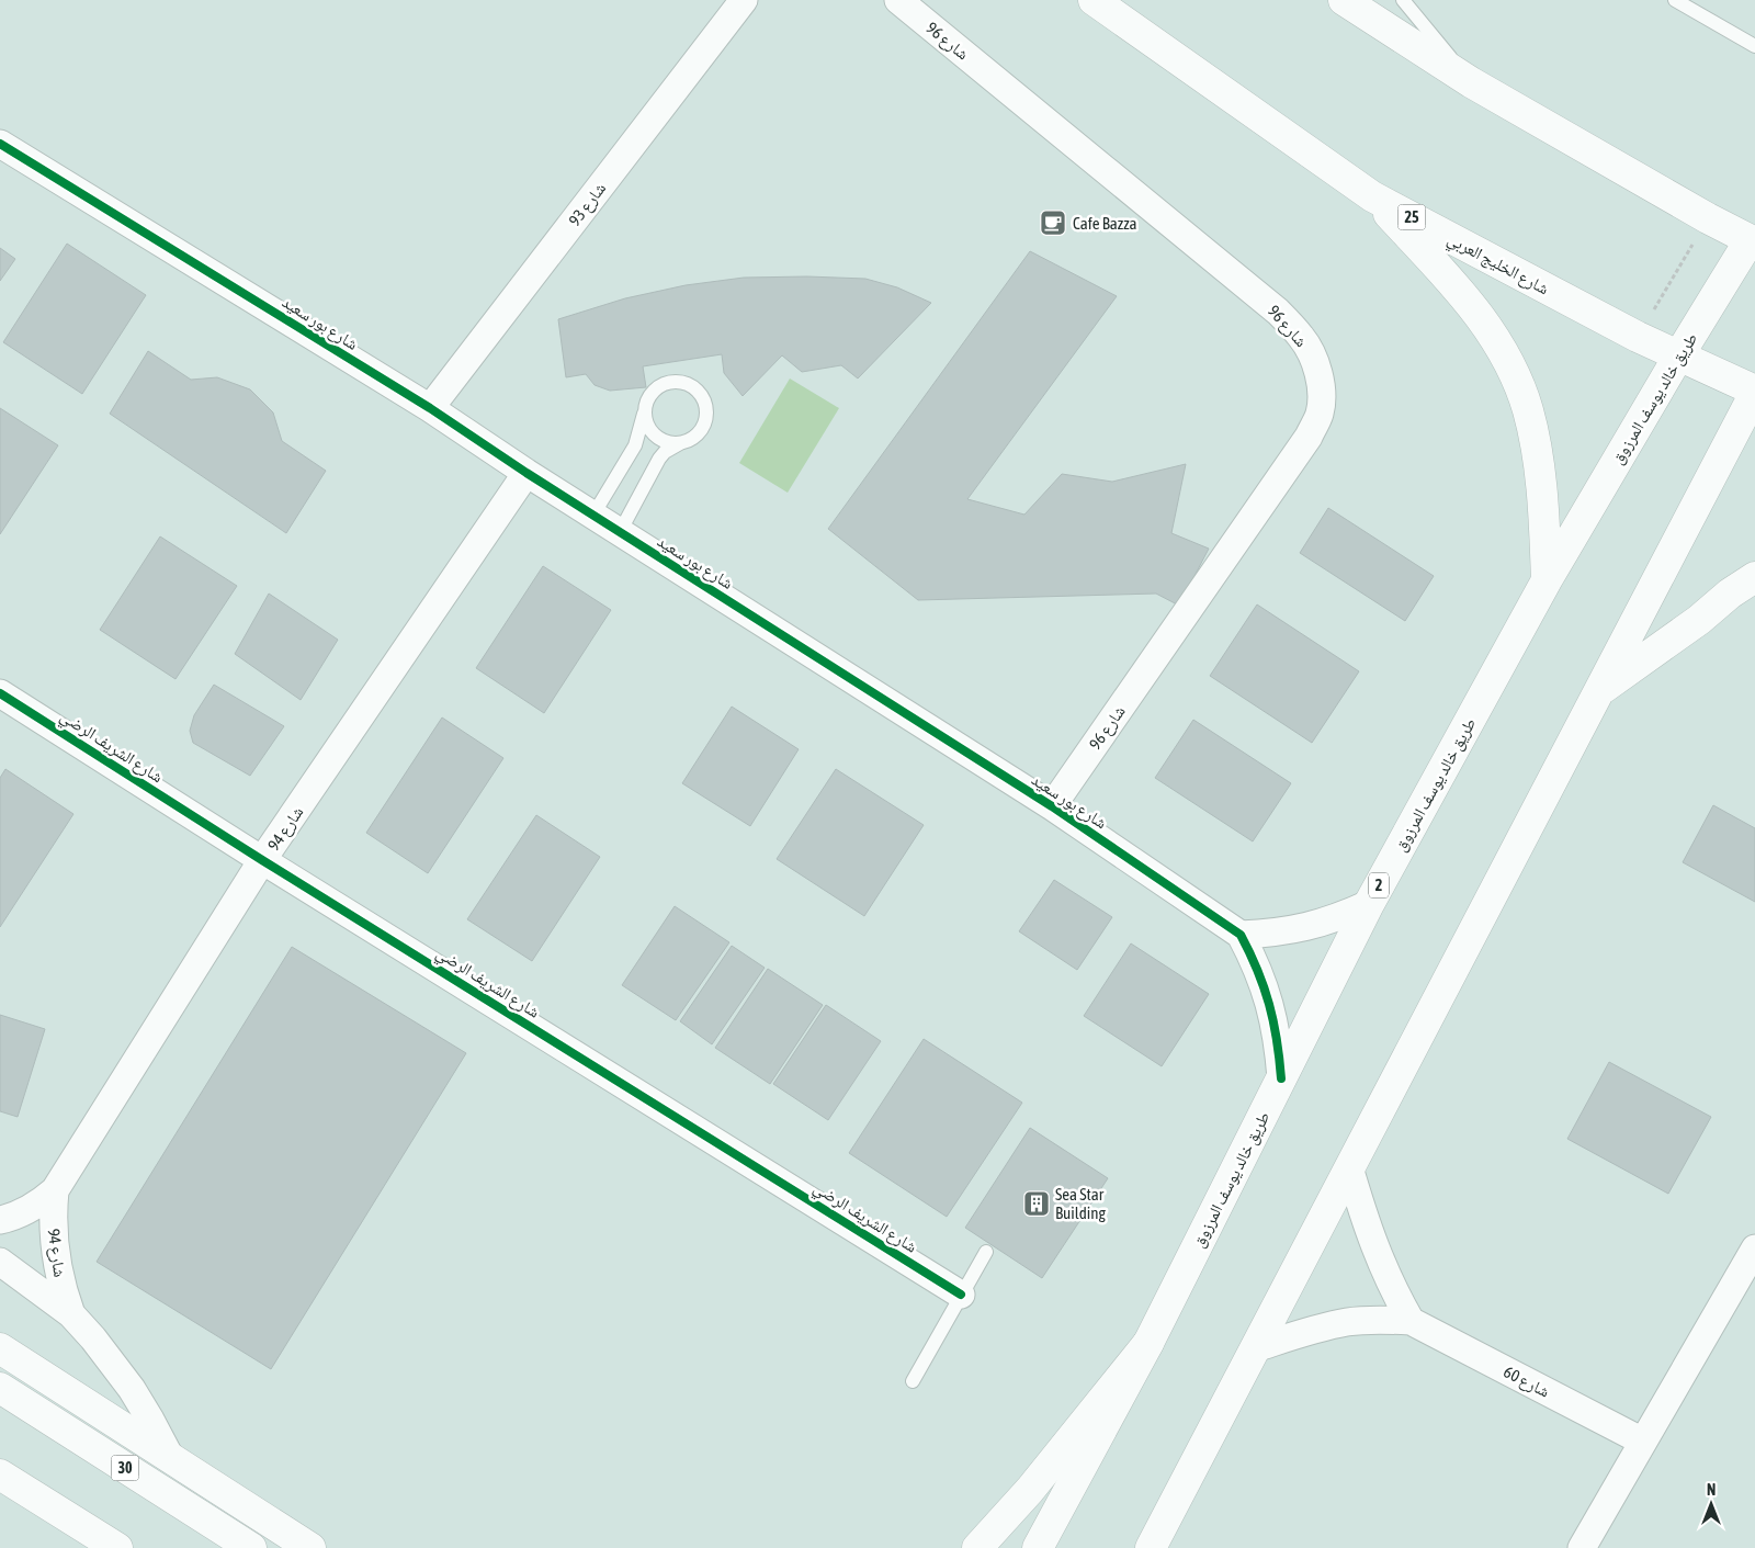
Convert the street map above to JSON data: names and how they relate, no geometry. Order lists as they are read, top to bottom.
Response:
{
  "streets": {
    "main road": [
      "25",
      "شارع الخليج العربي",
      "طريق خالد يوسف المرزوق",
      "2",
      "30"
    ],
    "street": [
      "شارع 96",
      "شارع 93",
      "شارع بور سعيد",
      "شارع الشريف الرضي",
      "شارع 94",
      "شارع 60"
    ]
  },
  "crossings": [
    ["شارع 96", "شارع بور سعيد"],
    ["شارع 93", "شارع بور سعيد"],
    ["شارع الخليج العربي", "طريق خالد يوسف المرزوق"],
    ["شارع بور سعيد", "طريق خالد يوسف المرزوق"],
    ["شارع بور سعيد", "شارع 94"],
    ["شارع الشريف الرضي", "شارع 94"]
  ],
  "places": {
    "cafe": ["Cafe Bazza"],
    "building": ["Sea Star Building"]
  },
  "north": "top"
}
